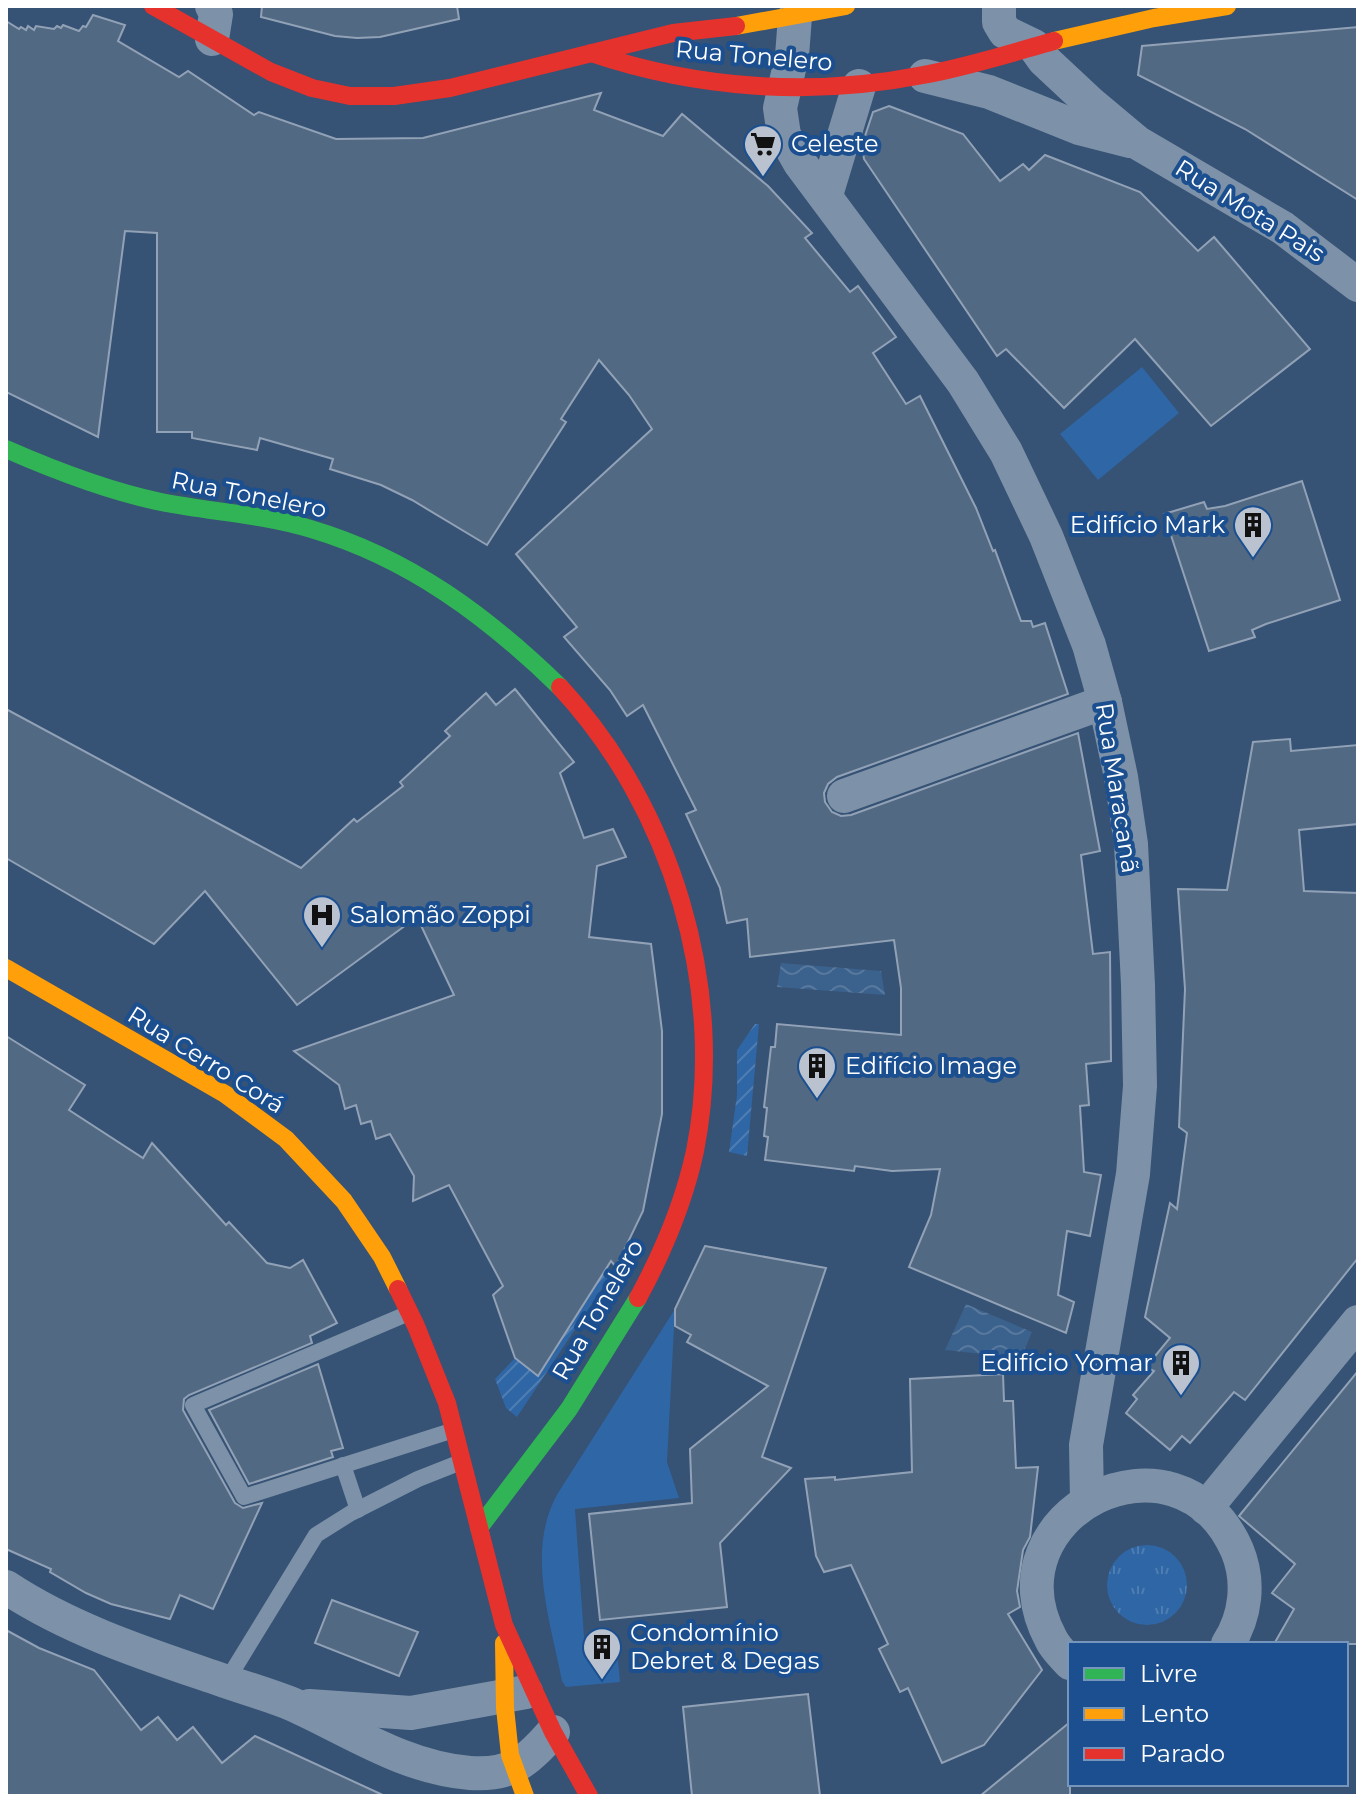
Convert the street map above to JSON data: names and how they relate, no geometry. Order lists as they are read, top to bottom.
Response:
{
  "streets": {
    "street": [
      "Rua Tonelero",
      "Rua Mota Pais",
      "Rua Maracanã",
      "Rua Cerro Corá"
    ]
  },
  "crossings": [
    ["Rua Tonelero", "Rua Mota Pais"],
    ["Rua Tonelero", "Rua Cerro Corá"]
  ],
  "places": {
    "supermarket": ["Celeste"],
    "building": [
      "Edifício Mark",
      "Edifício Image",
      "Edifício Yomar",
      "Condomínio Debret & Degas"
    ],
    "hospital": ["Salomão Zoppi"]
  },
  "legend": ["Livre", "Lento", "Parado"]
}
